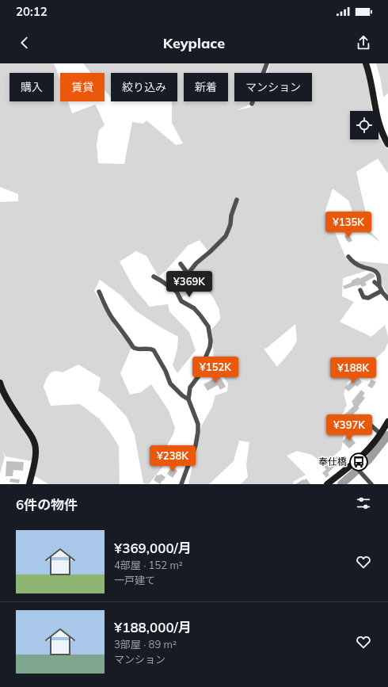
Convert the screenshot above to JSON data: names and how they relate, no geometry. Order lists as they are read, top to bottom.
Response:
{
  "places": {
    "bus stop": ["奉仕橋"]
  },
  "page": {
    "status": "20:12",
    "header": "Keyplace",
    "chip": [
      "購入",
      "賃貸",
      "絞り込み",
      "新着",
      "マンション"
    ],
    "price": [
      "¥135K",
      "¥369K",
      "¥152K",
      "¥188K",
      "¥397K",
      "¥238K"
    ],
    "heading": "6件の物件",
    "list": [
      {
        "name": "¥369,000/月",
        "note": "4部屋 · 152 m² · 一戸建て"
      },
      {
        "name": "¥188,000/月",
        "note": "3部屋 · 89 m² · マンション"
      }
    ]
  }
}
